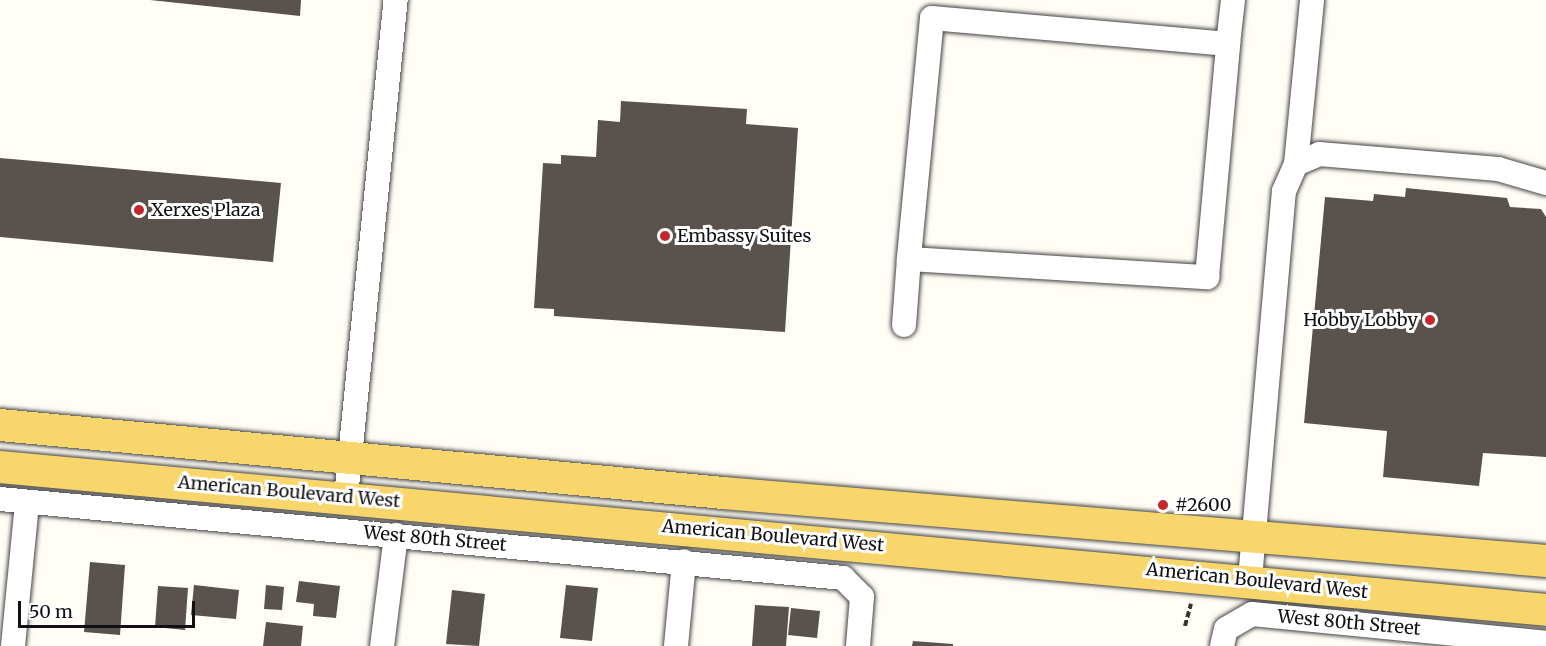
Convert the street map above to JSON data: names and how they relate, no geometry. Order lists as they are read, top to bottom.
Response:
{
  "streets": {
    "main road": ["American Boulevard West"],
    "street": ["West 80th Street"]
  },
  "places": [
    "Xerxes Plaza",
    "Embassy Suites",
    "Hobby Lobby",
    "#2600"
  ],
  "scale_bar": "50 m"
}
